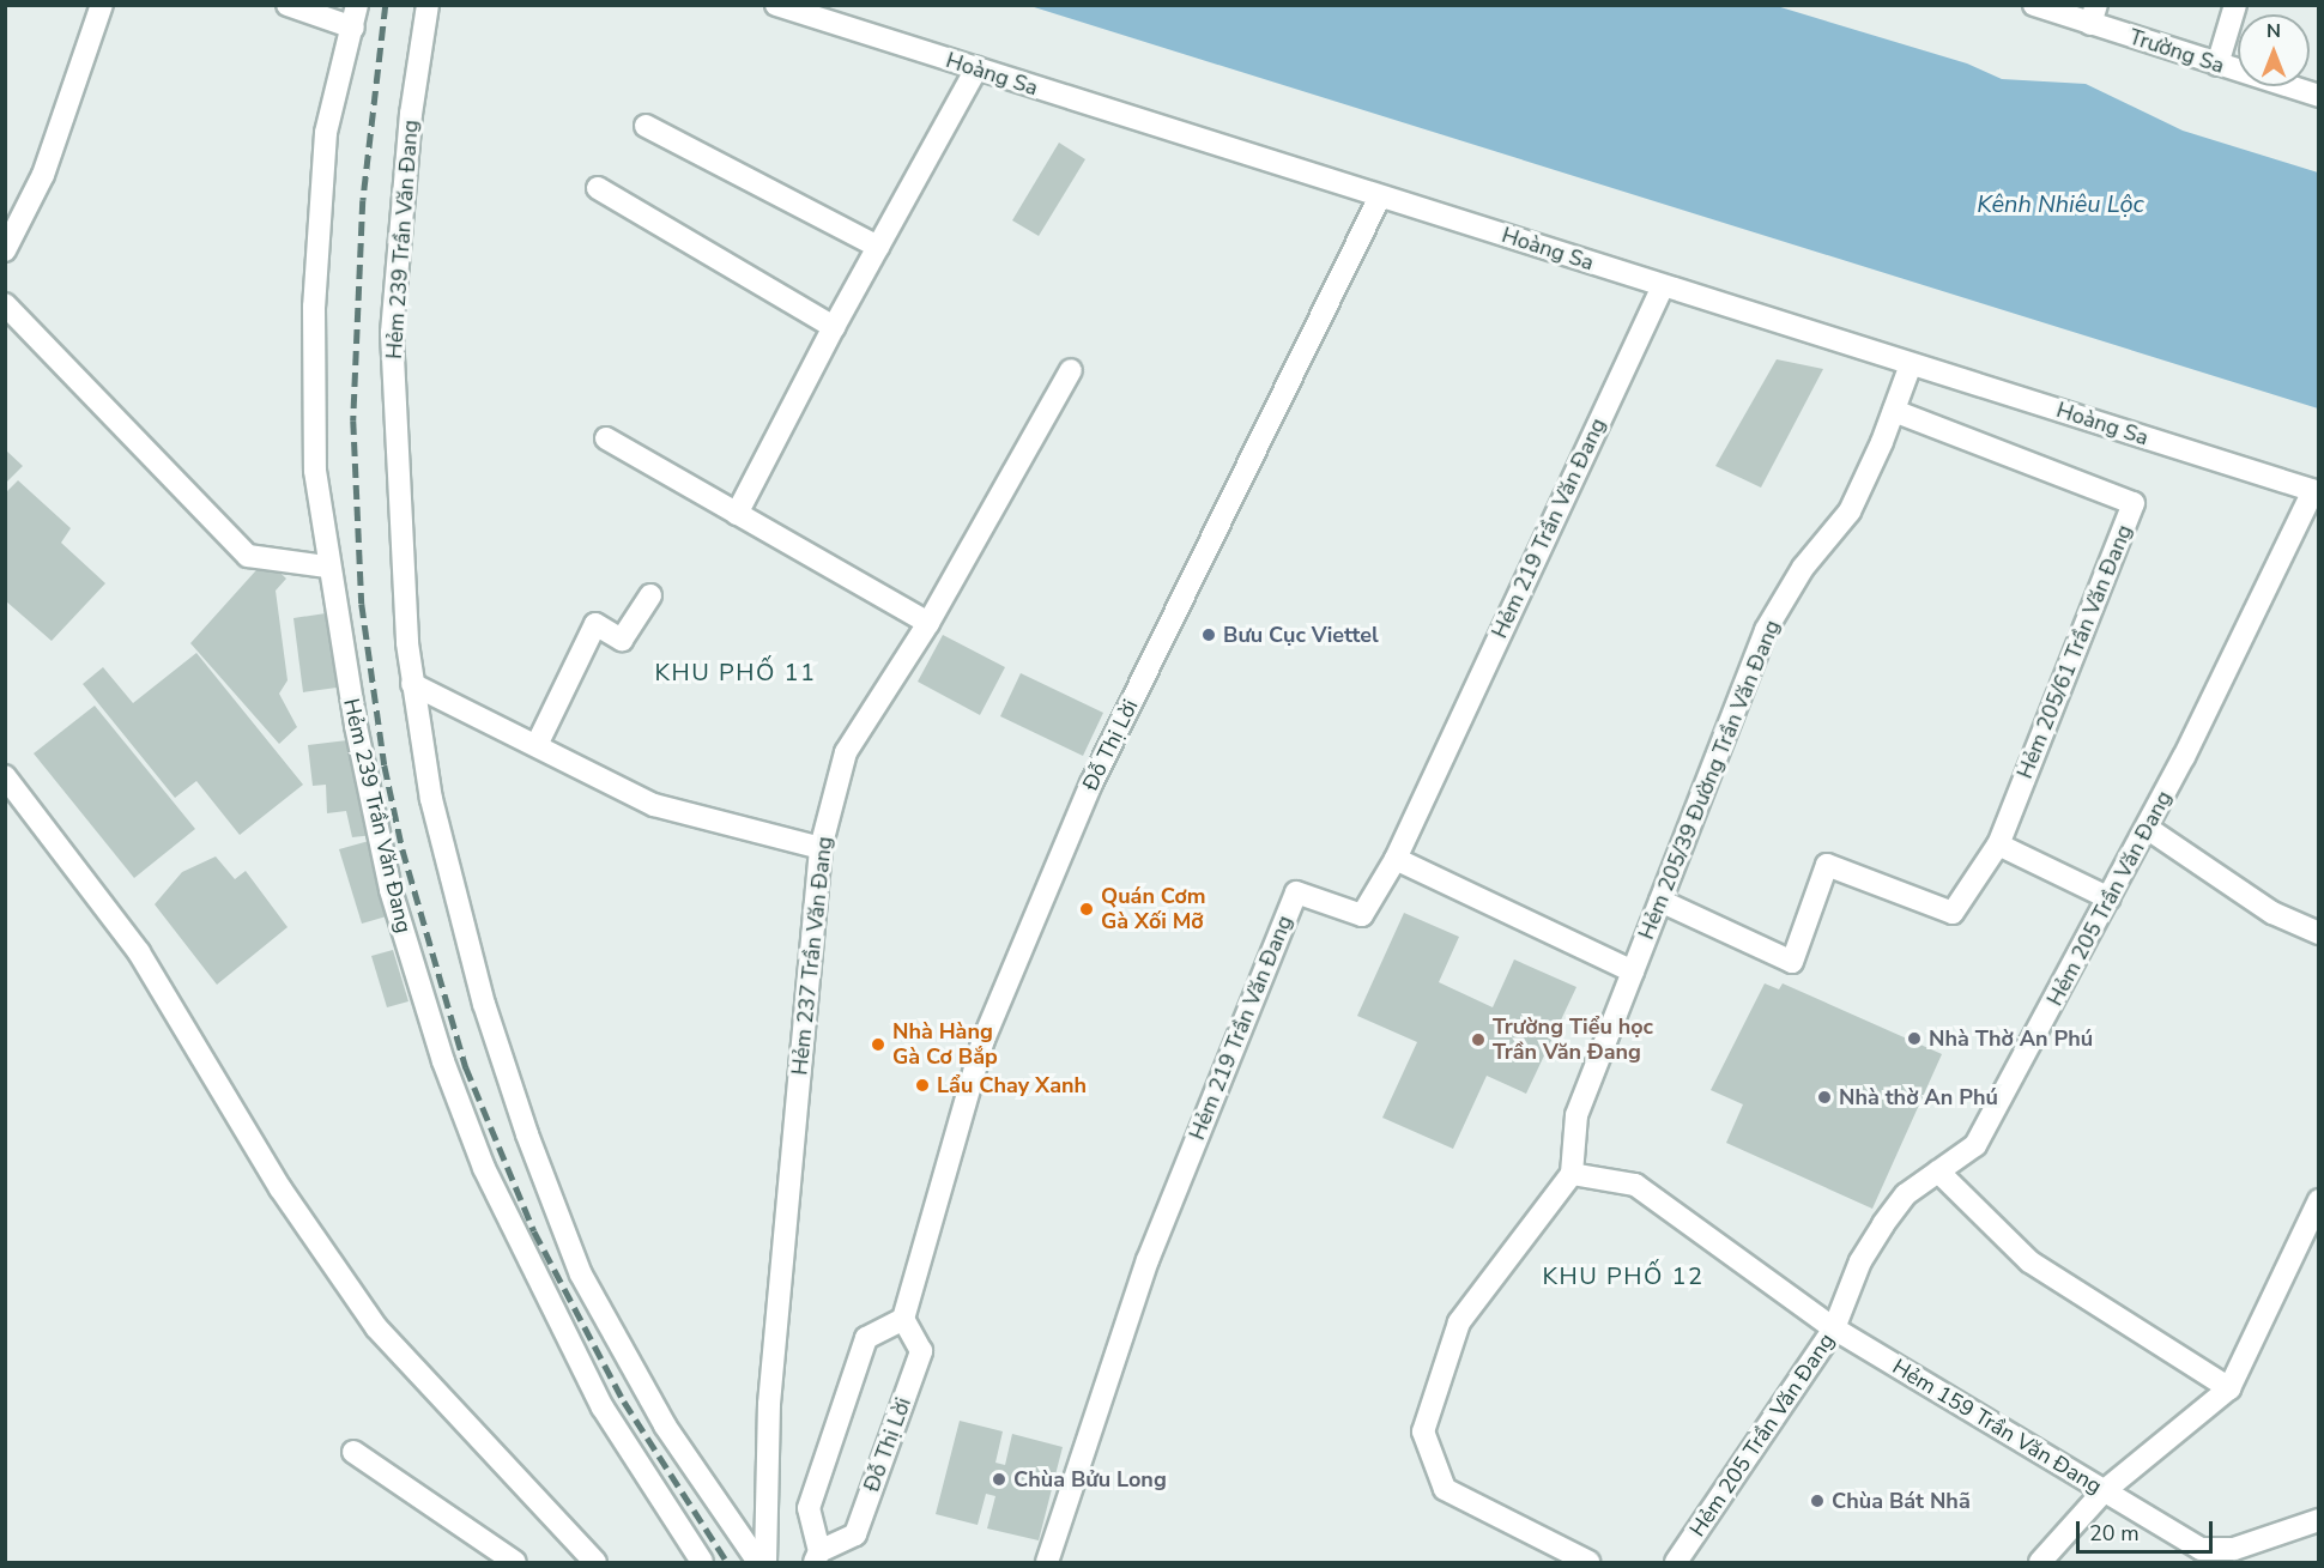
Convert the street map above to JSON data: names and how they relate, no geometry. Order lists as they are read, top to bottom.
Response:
{
  "streets": {
    "street": [
      "Trường Sa",
      "Hoàng Sa",
      "Hẻm 239 Trần Văn Đang",
      "Hẻm 219 Trần Văn Ðang",
      "Hẻm 205/61 Trần Văn Đang",
      "Đỗ Thị Lời",
      "Hẻm 205/39 Đường Trần Văn Đang",
      "Hẻm 205 Trần Văn Ðang",
      "Hẻm 237 Trần Văn Đang",
      "Hẻm 159 Trần Văn Ðang"
    ]
  },
  "crossings": [
    ["Hoàng Sa", "Hẻm 219 Trần Văn Ðang"],
    ["Hoàng Sa", "Đỗ Thị Lời"],
    ["Hoàng Sa", "Hẻm 205/39 Đường Trần Văn Đang"],
    ["Hoàng Sa", "Hẻm 205 Trần Văn Ðang"],
    ["Hẻm 205/61 Trần Văn Đang", "Hẻm 205/39 Đường Trần Văn Đang"],
    ["Hẻm 205/39 Đường Trần Văn Đang", "Hẻm 159 Trần Văn Ðang"],
    ["Hẻm 205 Trần Văn Ðang", "Hẻm 159 Trần Văn Ðang"]
  ],
  "districts": ["KHU PHỐ 11", "KHU PHỐ 12"],
  "water": ["Kênh Nhiêu Lộc"],
  "places": [
    "Bưu Cục Viettel",
    "Quán Cơm Gà Xối Mỡ",
    "Nhà Thờ An Phú",
    "Trường Tiểu học Trần Văn Đang",
    "Nhà Hàng Gà Cơ Bắp",
    "Lẩu Chay Xanh",
    "Nhà thờ An Phú",
    "Chùa Bửu Long",
    "Chùa Bát Nhã"
  ],
  "scale_bar": "20 m",
  "north": "top"
}
